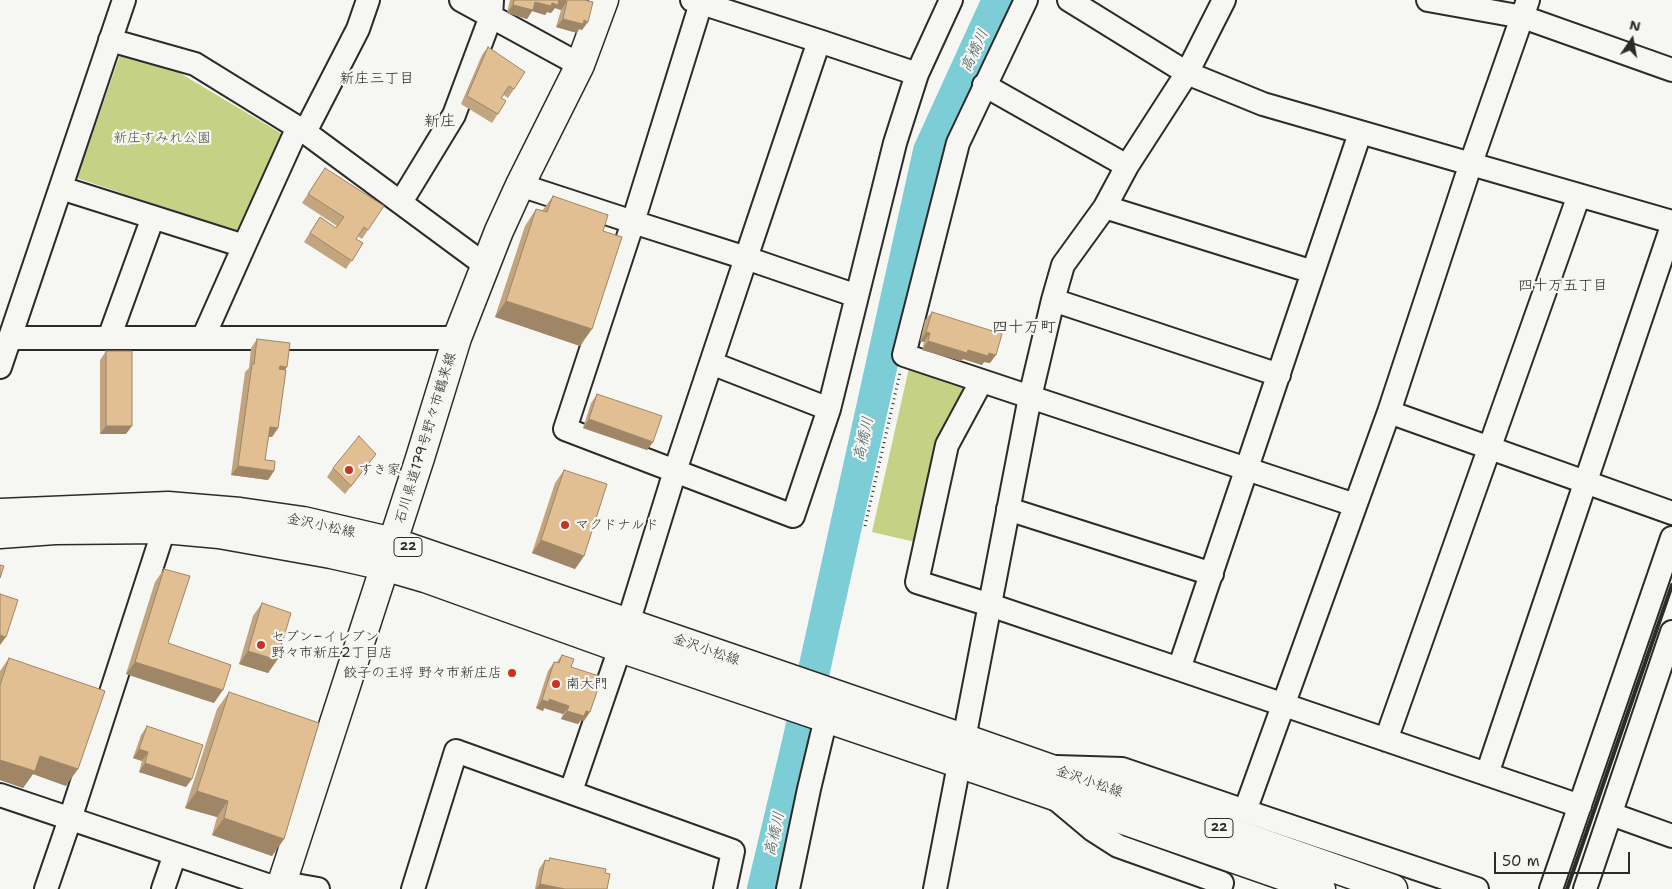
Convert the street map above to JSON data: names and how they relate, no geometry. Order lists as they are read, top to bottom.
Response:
{
  "streets": {
    "main road": ["石川県道179号野々市鶴来線", "金沢小松線", "22"]
  },
  "crossings": [
    ["石川県道179号野々市鶴来線", "金沢小松線"]
  ],
  "districts": [
    "新庄三丁目",
    "新庄",
    "四十万五丁目",
    "四十万町"
  ],
  "water": ["高橋川"],
  "parks": ["新庄すみれ公園"],
  "places": [
    "すき家",
    "マクドナルド",
    "セブン−イレブン 野々市新庄2丁目店",
    "餃子の王将 野々市新庄店",
    "南大門"
  ],
  "scale_bar": "50 m",
  "north": "top"
}
